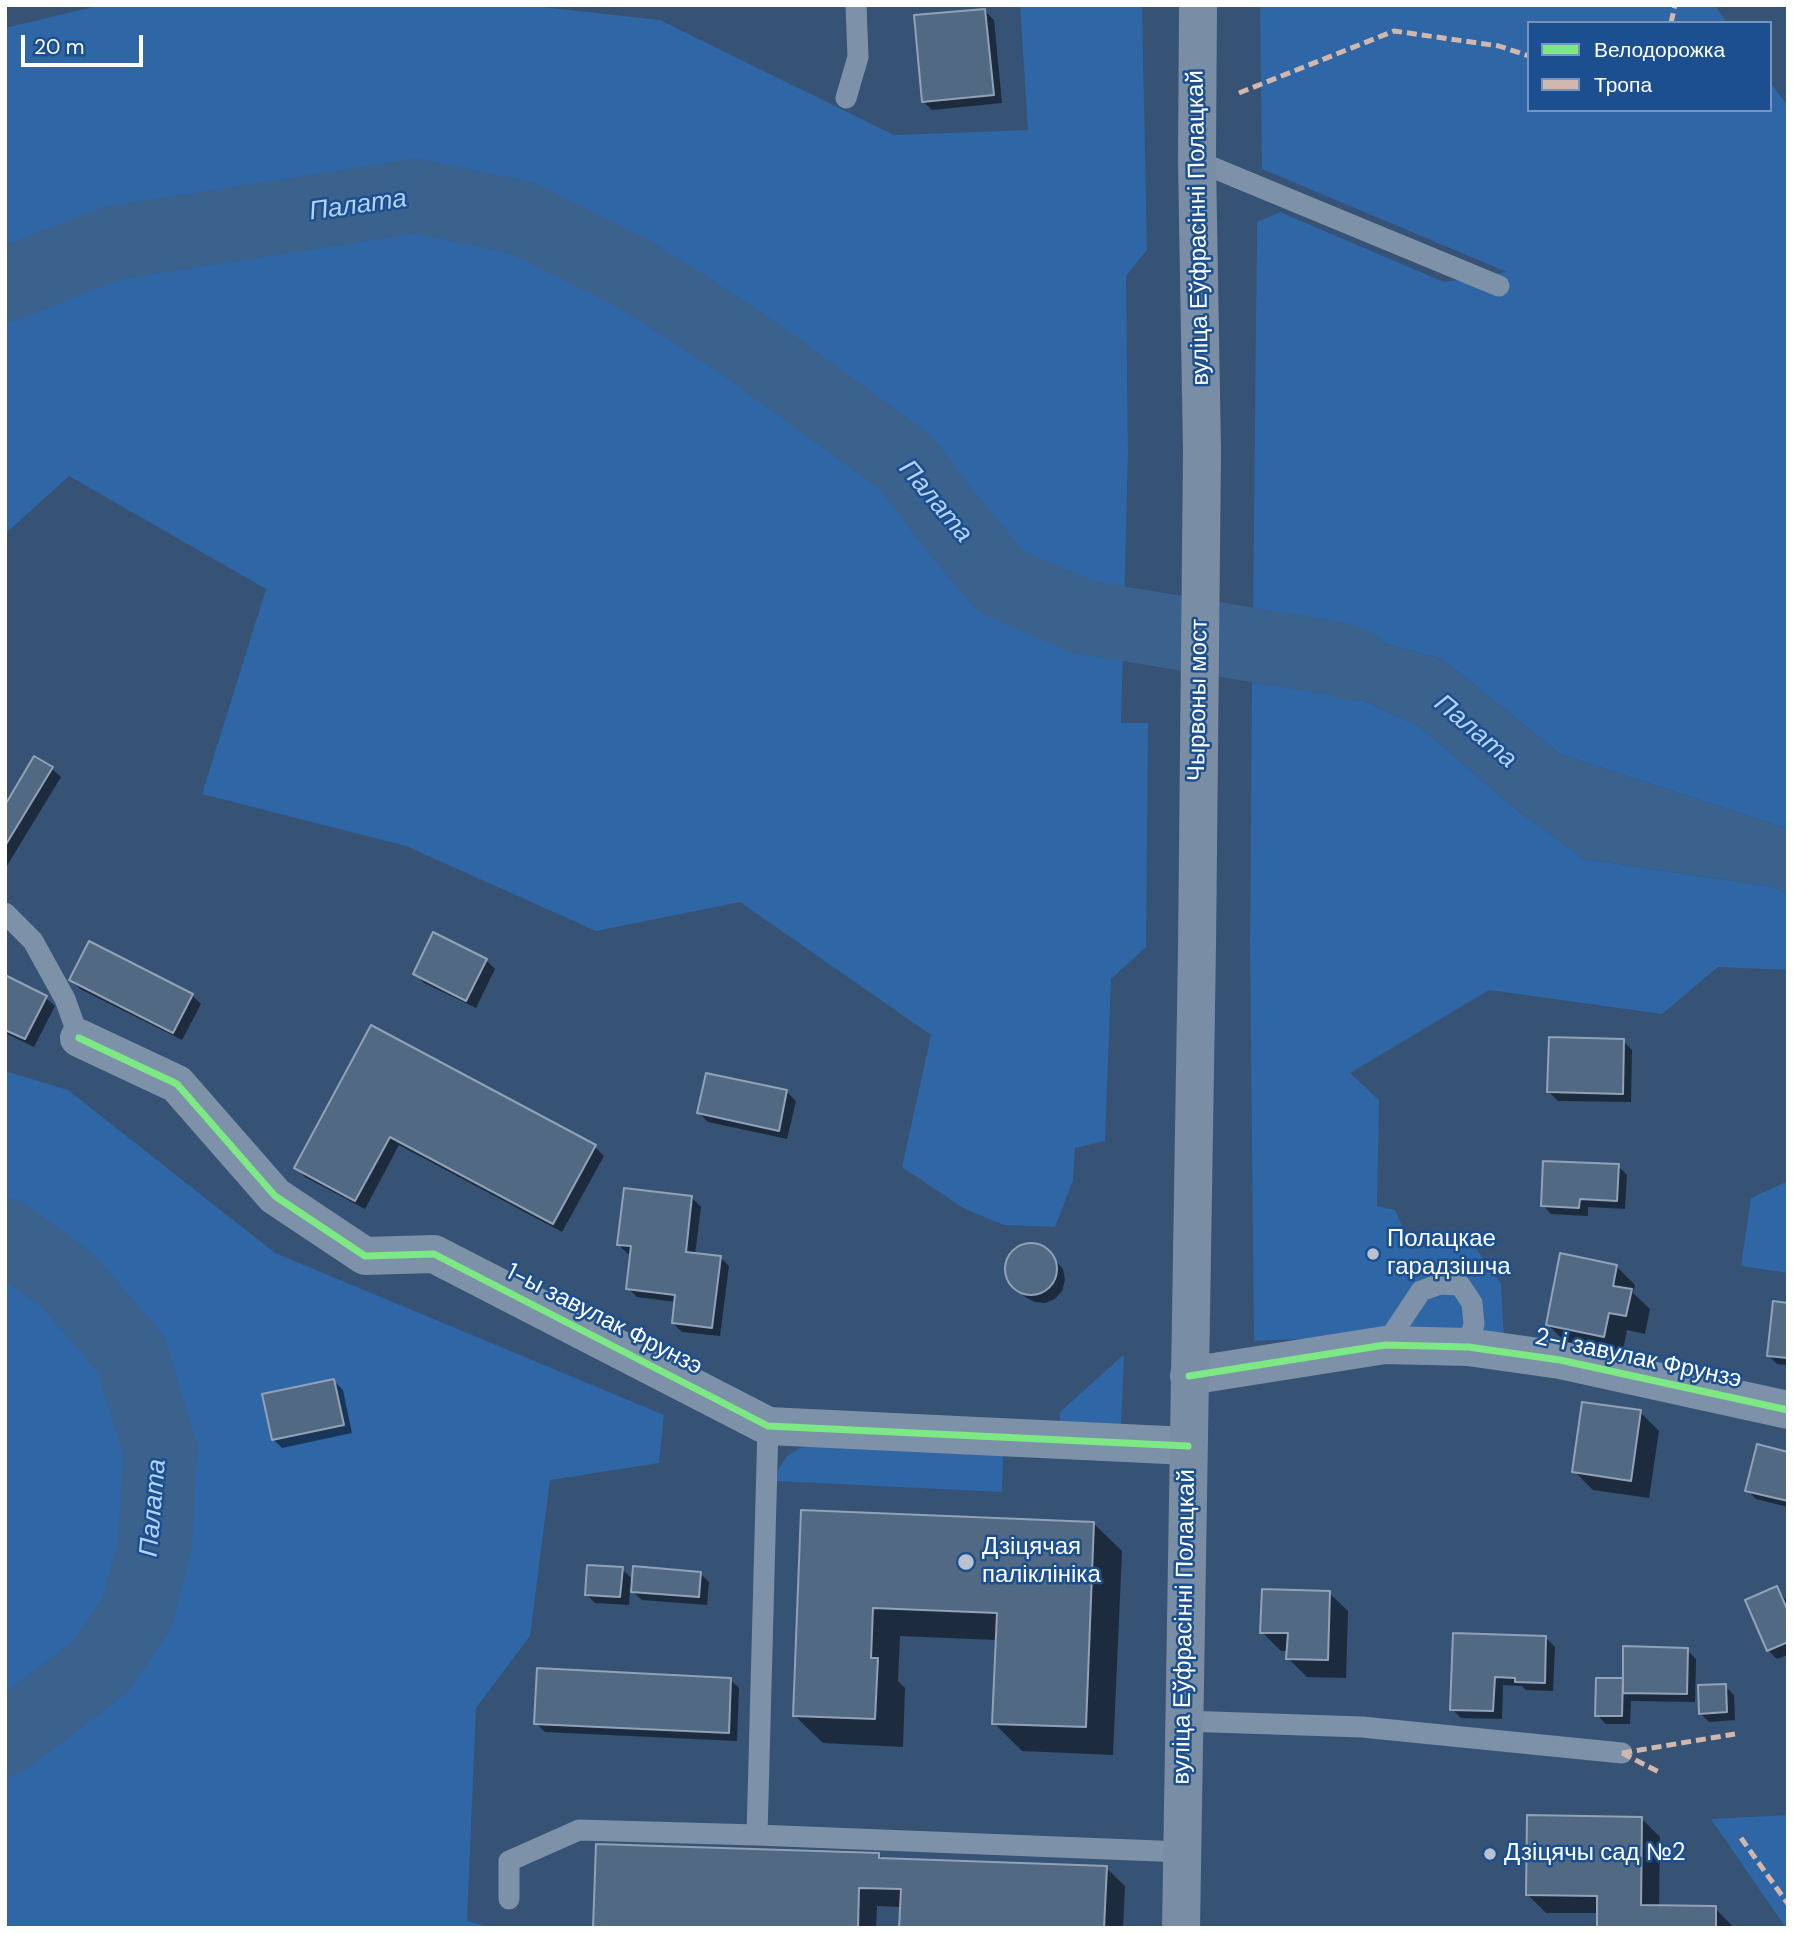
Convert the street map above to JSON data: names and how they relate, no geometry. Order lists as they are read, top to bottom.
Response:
{
  "streets": {
    "main road": ["вуліца Еўфрасінні Полацкай", "Чырвоны мост"],
    "street": ["1-ы завулак Фрунзэ", "2-і завулак Фрунзэ"]
  },
  "crossings": [
    ["вуліца Еўфрасінні Полацкай", "Чырвоны мост"],
    ["вуліца Еўфрасінні Полацкай", "1-ы завулак Фрунзэ"],
    ["вуліца Еўфрасінні Полацкай", "2-і завулак Фрунзэ"]
  ],
  "water": ["Палата"],
  "places": ["Полацкае гарадзішча", "Дзіцячая паліклініка", "Дзіцячы сад №2"],
  "legend": ["Велодорожка", "Тропа"],
  "scale_bar": "20 m"
}
